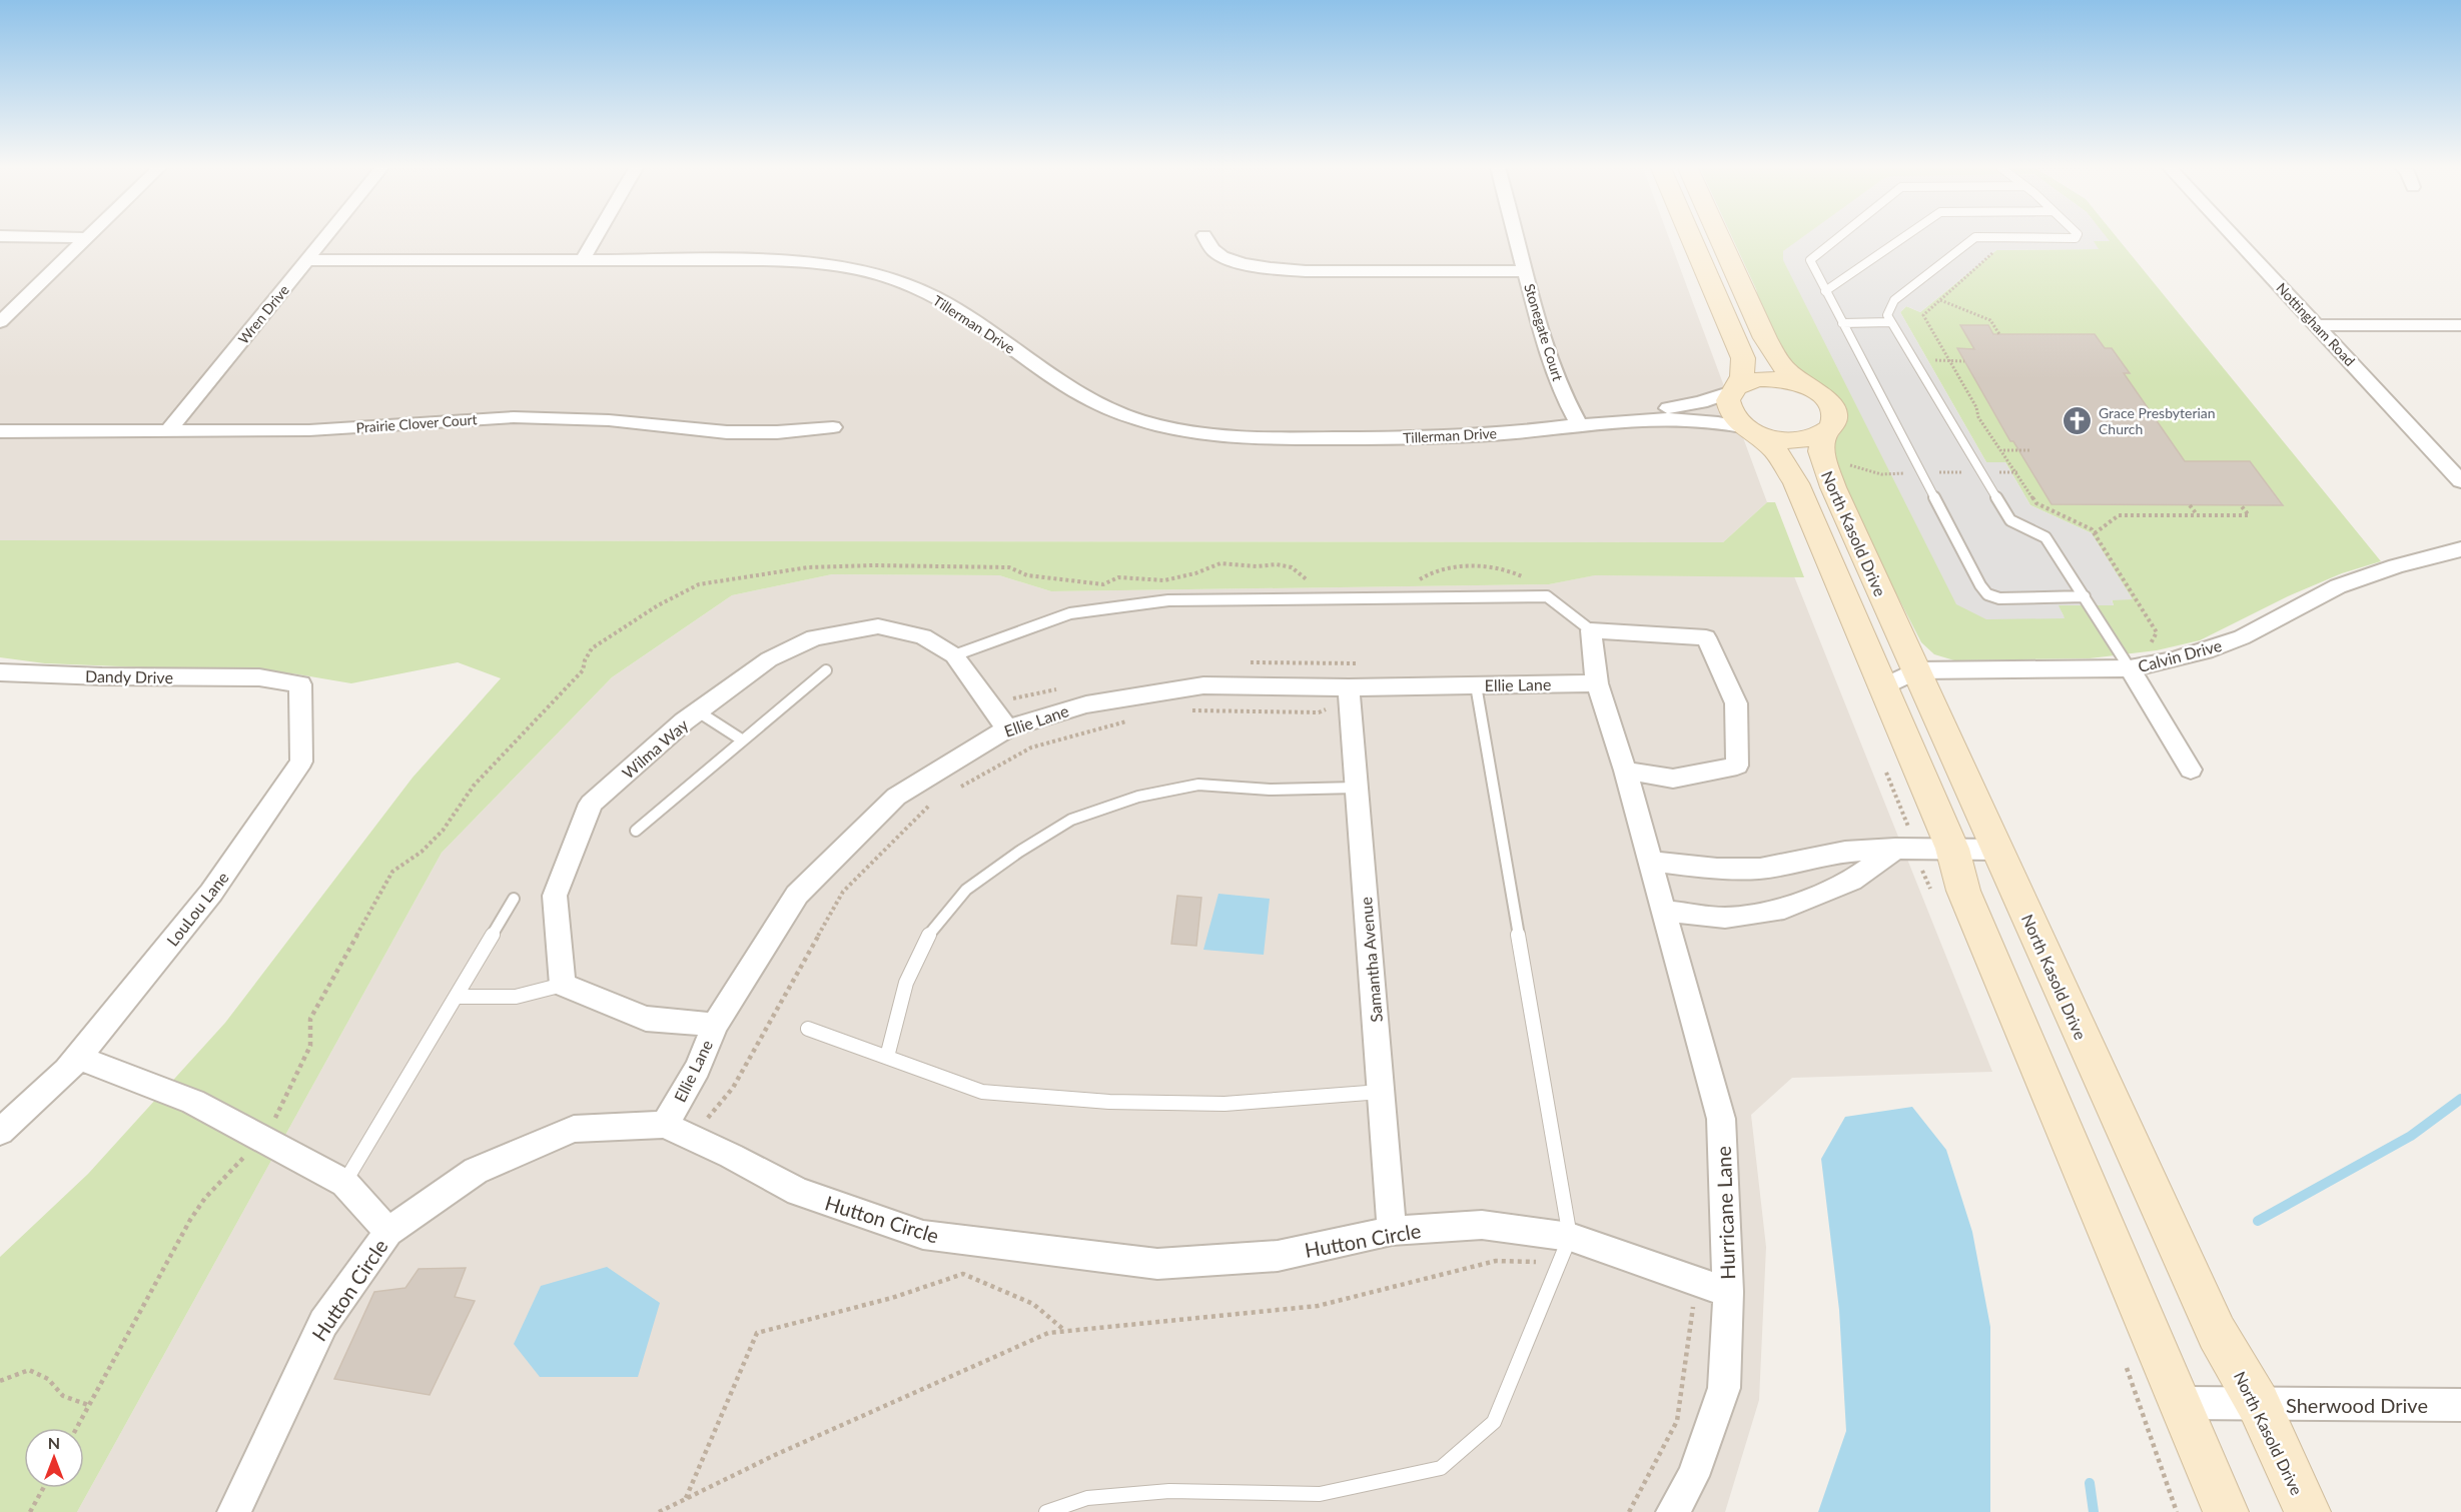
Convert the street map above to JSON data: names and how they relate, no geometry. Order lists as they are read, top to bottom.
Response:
{
  "streets": {
    "main road": ["North Kasold Drive"],
    "street": [
      "Wren Drive",
      "Tillerman Drive",
      "Nottingham Road",
      "Stonegate Court",
      "Prairie Clover Court",
      "Calvin Drive",
      "Dandy Drive",
      "Ellie Lane",
      "Wilma Way",
      "LouLou Lane",
      "Samantha Avenue",
      "Hurricane Lane",
      "Hutton Circle",
      "Sherwood Drive"
    ]
  },
  "crossings": [
    ["Wren Drive", "Tillerman Drive"],
    ["Wren Drive", "Prairie Clover Court"],
    ["Tillerman Drive", "Stonegate Court"],
    ["Tillerman Drive", "North Kasold Drive"],
    ["North Kasold Drive", "Calvin Drive"],
    ["North Kasold Drive", "Sherwood Drive"],
    ["Dandy Drive", "LouLou Lane"],
    ["Ellie Lane", "Wilma Way"],
    ["Ellie Lane", "Samantha Avenue"],
    ["Ellie Lane", "Hurricane Lane"],
    ["Ellie Lane", "Hutton Circle"],
    ["Samantha Avenue", "Hutton Circle"],
    ["Hurricane Lane", "Hutton Circle"]
  ],
  "places": {
    "church": ["Grace Presbyterian Church"]
  },
  "north": "top"
}
